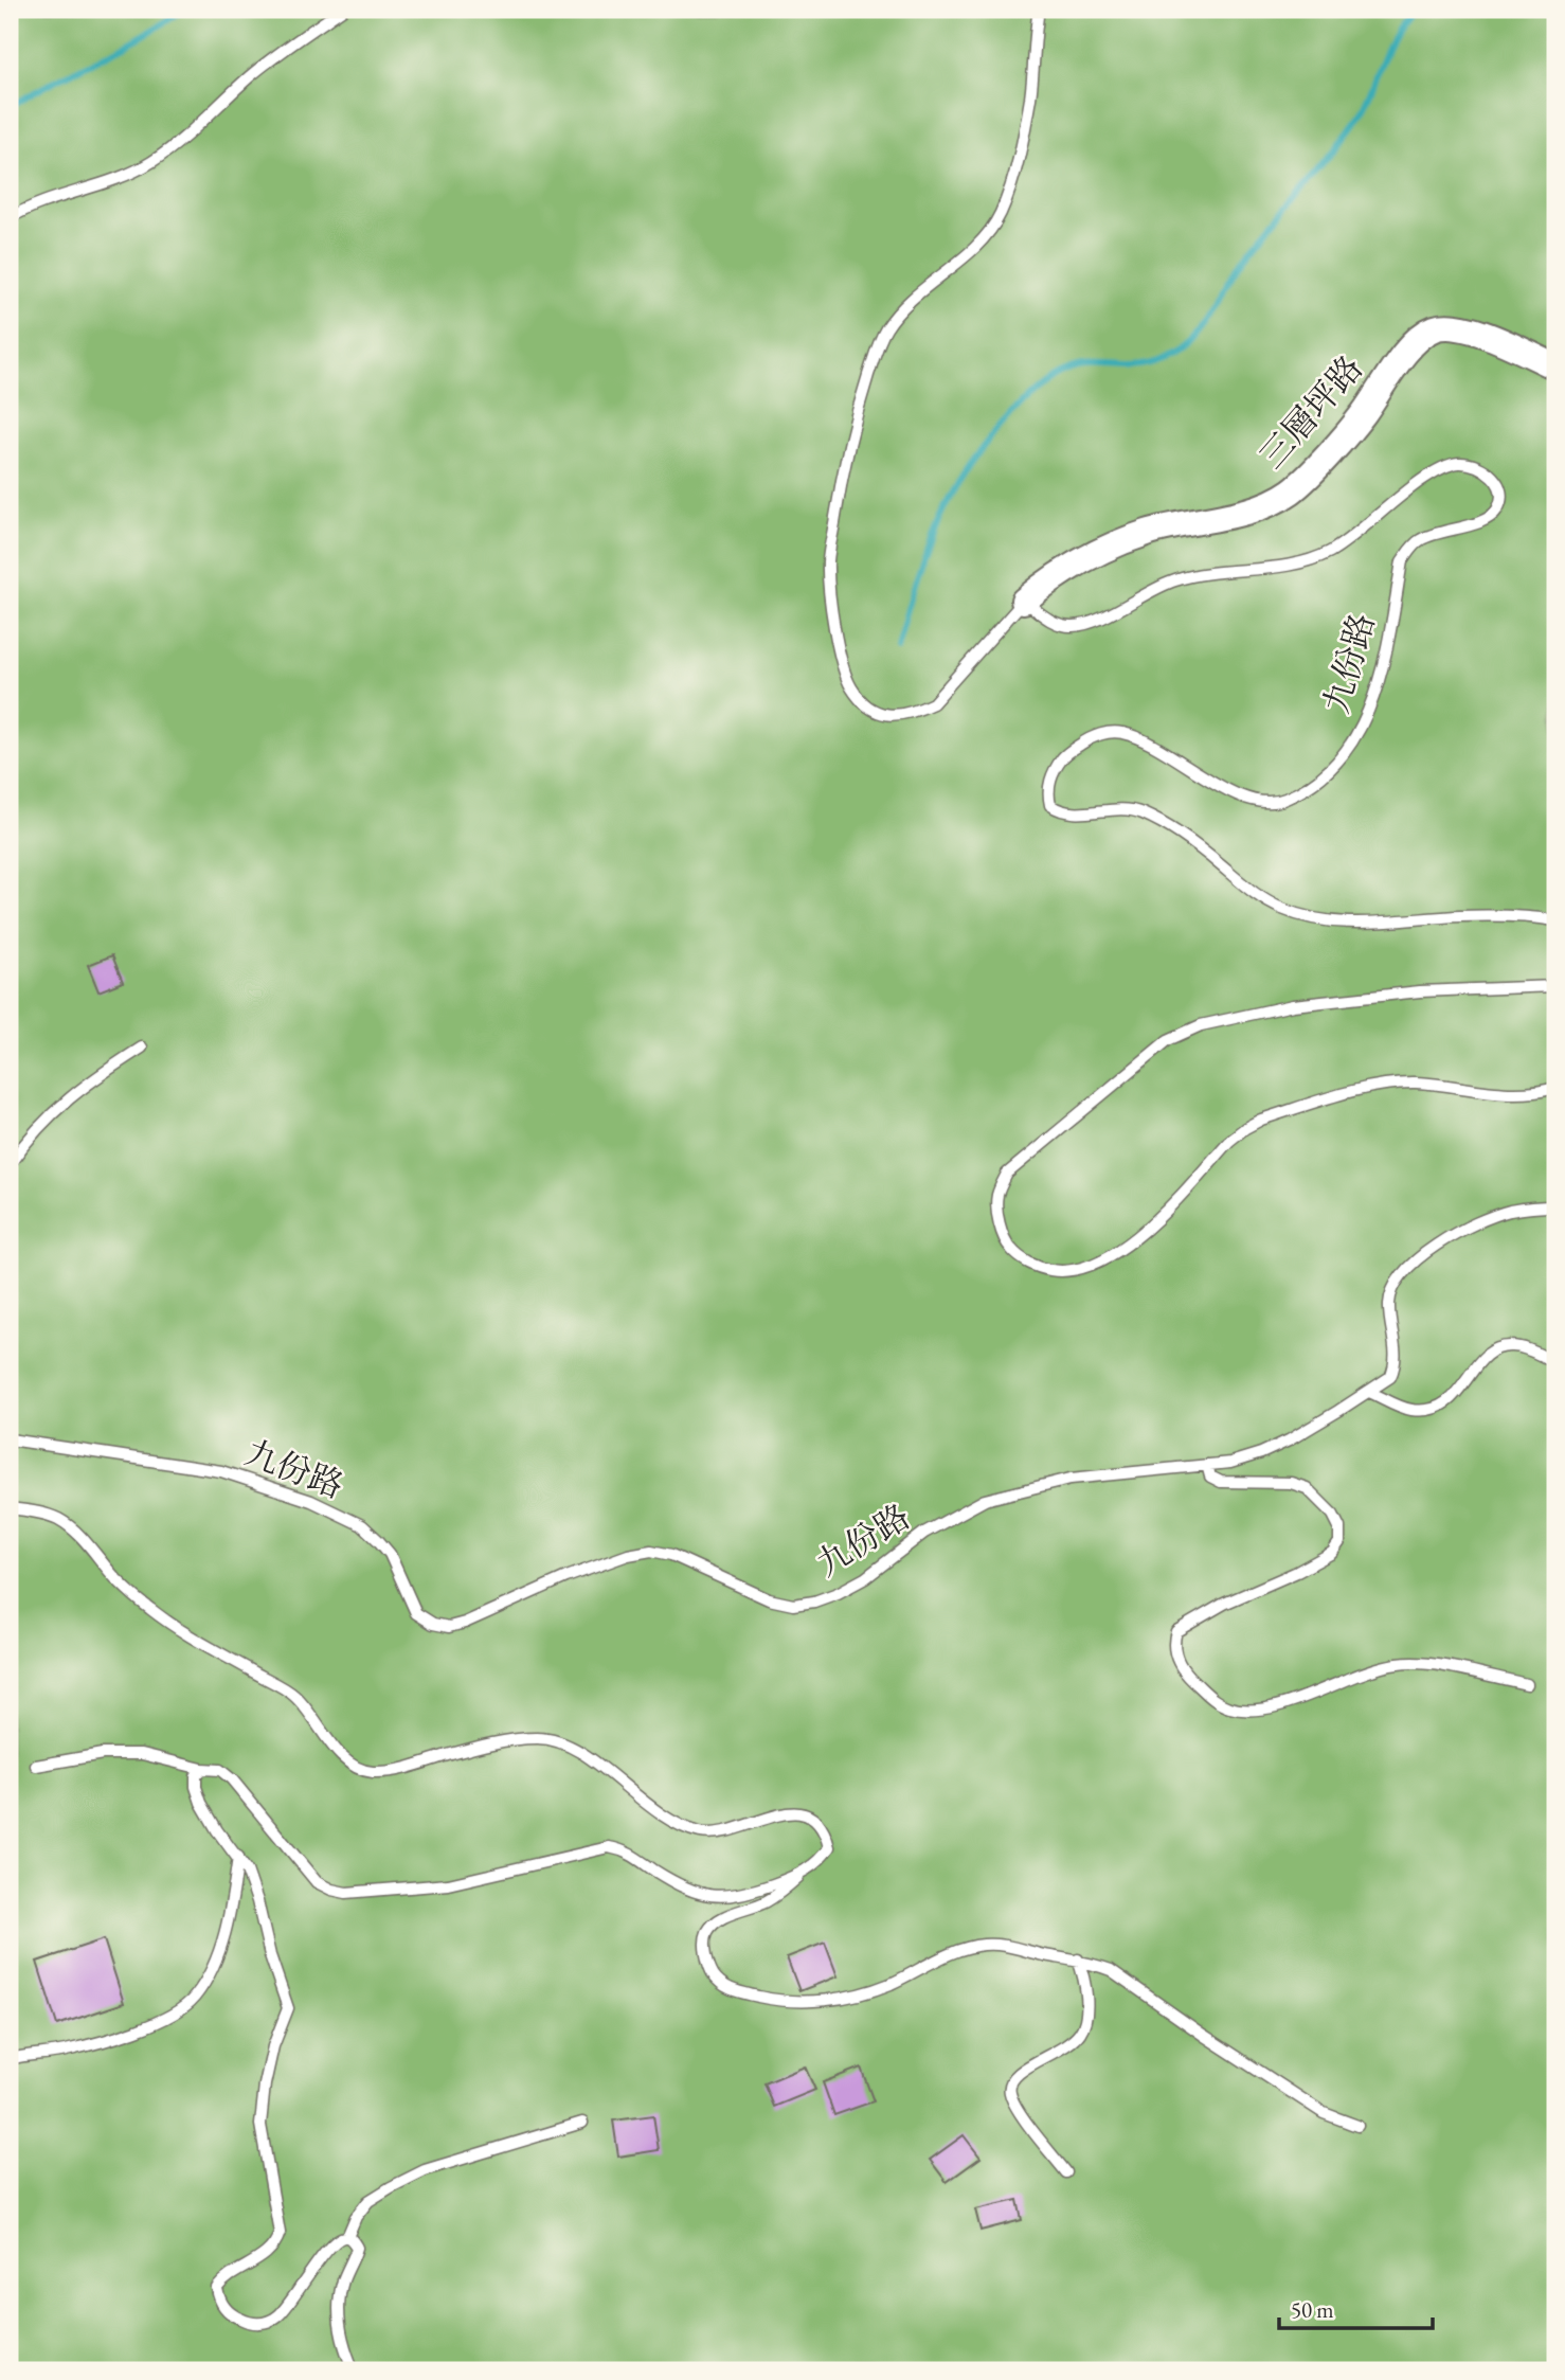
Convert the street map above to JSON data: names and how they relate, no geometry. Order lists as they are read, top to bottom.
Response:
{
  "streets": {
    "street": ["三層坪路"],
    "lane": ["九份路"]
  },
  "crossings": [
    ["三層坪路", "九份路"]
  ],
  "scale_bar": "50 m"
}
